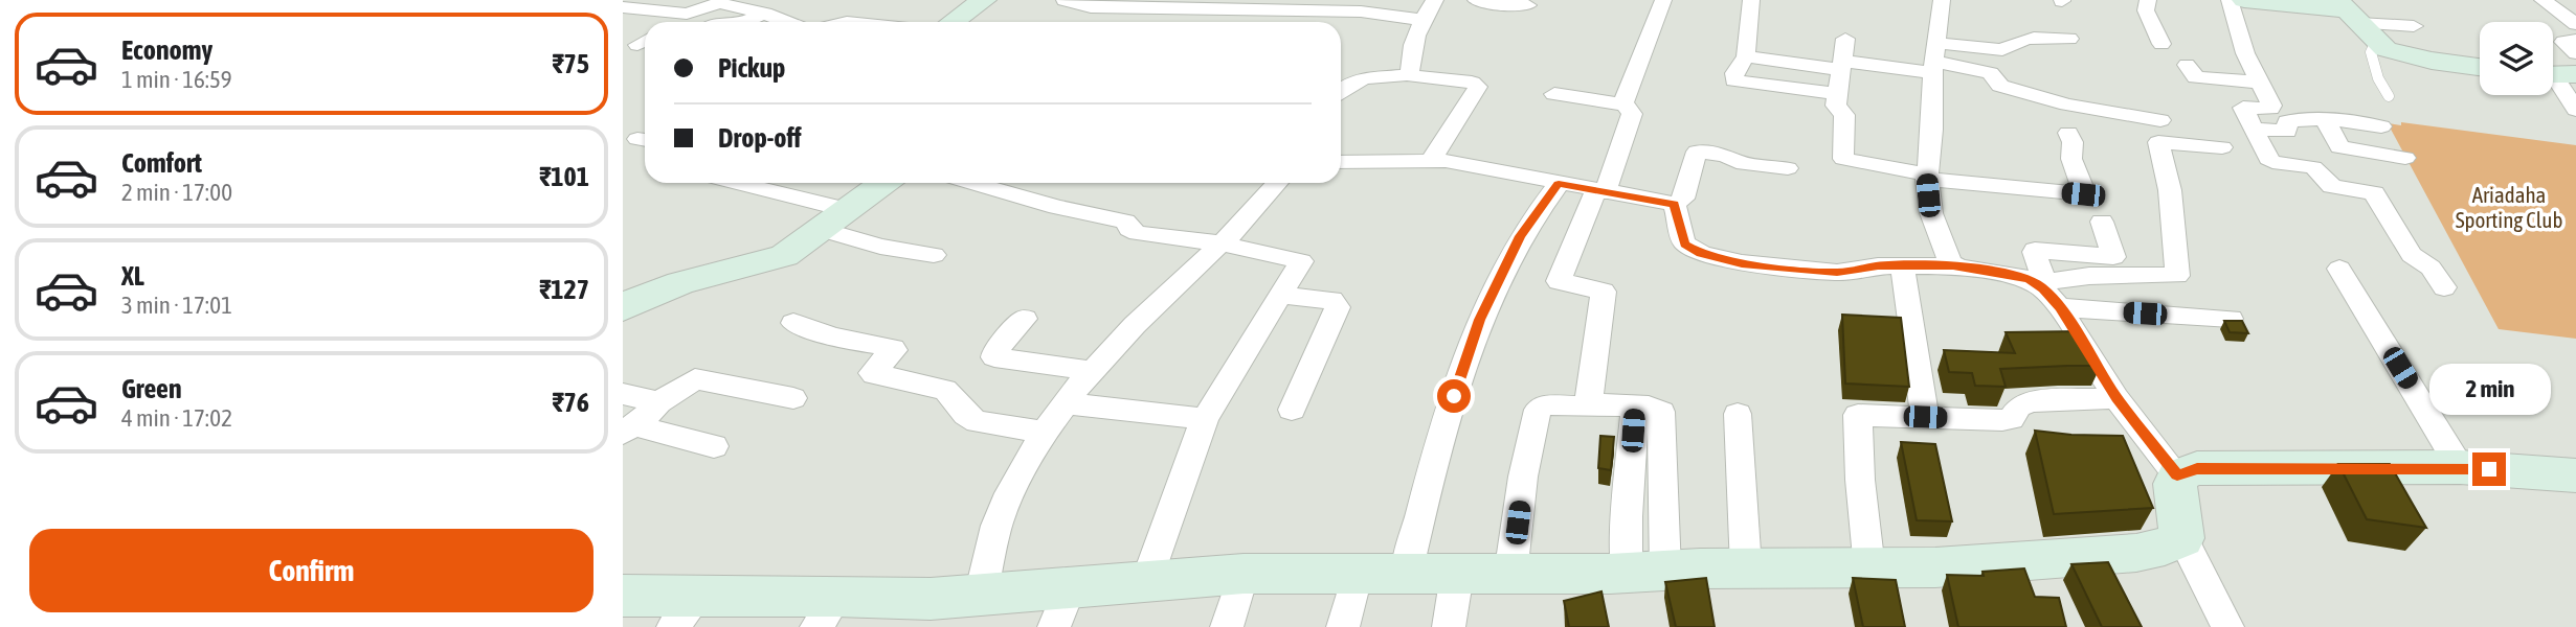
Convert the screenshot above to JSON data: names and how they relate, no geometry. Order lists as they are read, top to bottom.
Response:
{
  "parks": ["Ariadaha Sporting Club"],
  "page": {
    "list": [
      {
        "name": "Economy",
        "note": "1 min · 16:59",
        "value": "₹75"
      },
      {
        "name": "Comfort",
        "note": "2 min · 17:00",
        "value": "₹101"
      },
      {
        "name": "XL",
        "note": "3 min · 17:01",
        "value": "₹127"
      },
      {
        "name": "Green",
        "note": "4 min · 17:02",
        "value": "₹76"
      }
    ],
    "banner": ["Pickup", "Drop-off"],
    "bubble": "2 min",
    "buttons": "Confirm"
  }
}
